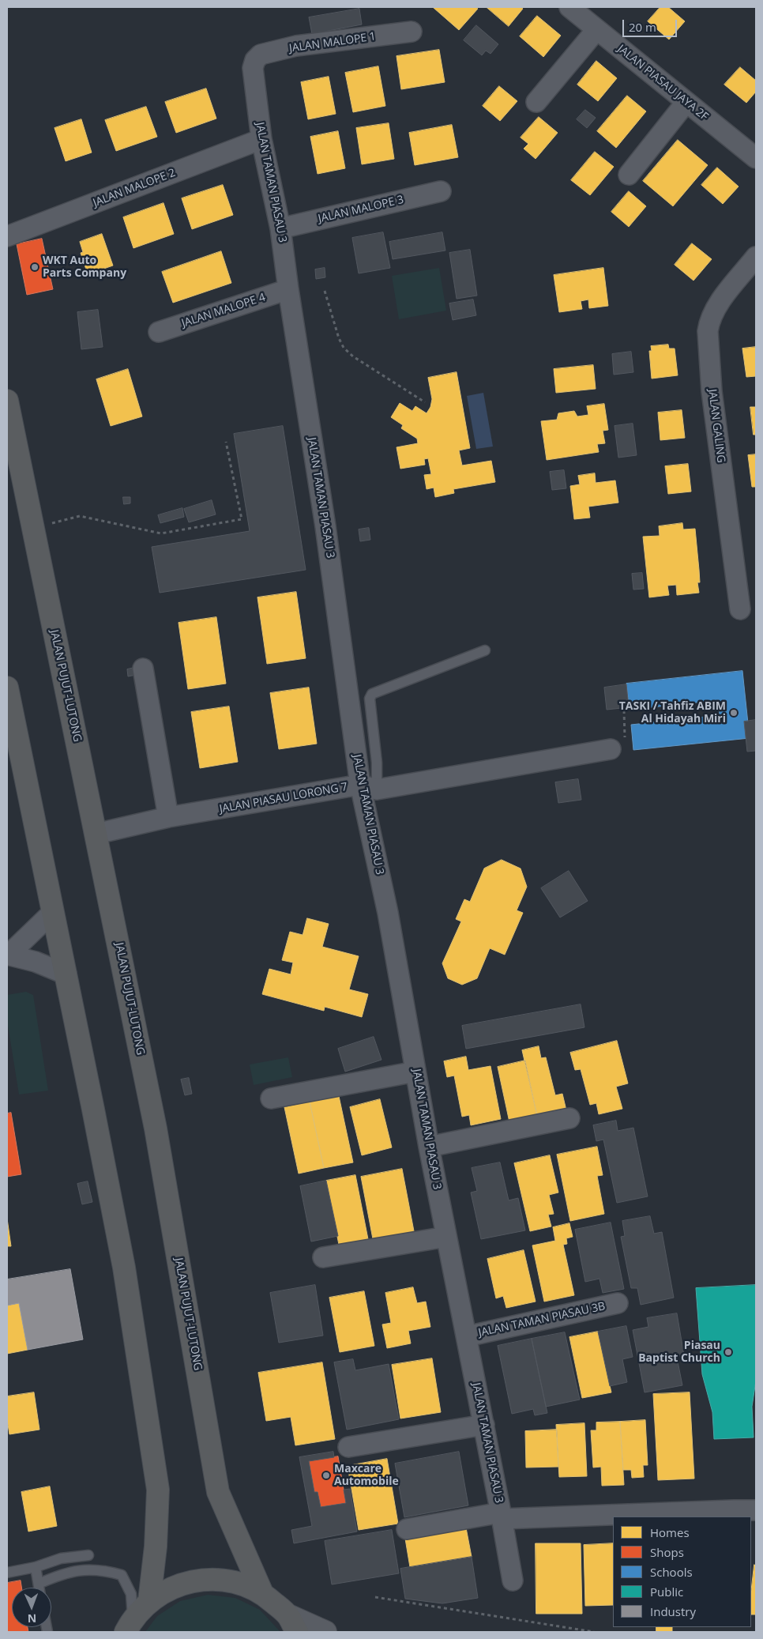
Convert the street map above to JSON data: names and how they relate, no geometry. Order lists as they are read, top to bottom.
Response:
{
  "streets": {
    "highway": ["JALAN PUJUT-LUTONG"],
    "street": [
      "JALAN MALOPE 1",
      "JALAN PIASAU JAYA 2F",
      "JALAN TAMAN PIASAU 3",
      "JALAN MALOPE 2",
      "JALAN MALOPE 3",
      "JALAN MALOPE 4",
      "JALAN GALING",
      "JALAN PIASAU LORONG 7",
      "JALAN TAMAN PIASAU 3B"
    ]
  },
  "crossings": [
    ["JALAN MALOPE 1", "JALAN TAMAN PIASAU 3"],
    ["JALAN TAMAN PIASAU 3", "JALAN MALOPE 2"],
    ["JALAN TAMAN PIASAU 3", "JALAN MALOPE 3"],
    ["JALAN TAMAN PIASAU 3", "JALAN MALOPE 4"],
    ["JALAN TAMAN PIASAU 3", "JALAN PIASAU LORONG 7"],
    ["JALAN TAMAN PIASAU 3", "JALAN TAMAN PIASAU 3B"],
    ["JALAN PUJUT-LUTONG", "JALAN PIASAU LORONG 7"]
  ],
  "places": [
    "WKT Auto Parts Company",
    "TASKI / Tahfiz ABIM Al Hidayah Miri",
    "Piasau Baptist Church",
    "Maxcare Automobile"
  ],
  "legend": [
    "Homes",
    "Shops",
    "Schools",
    "Public",
    "Industry"
  ],
  "scale_bar": "20 m",
  "north": "bottom"
}
